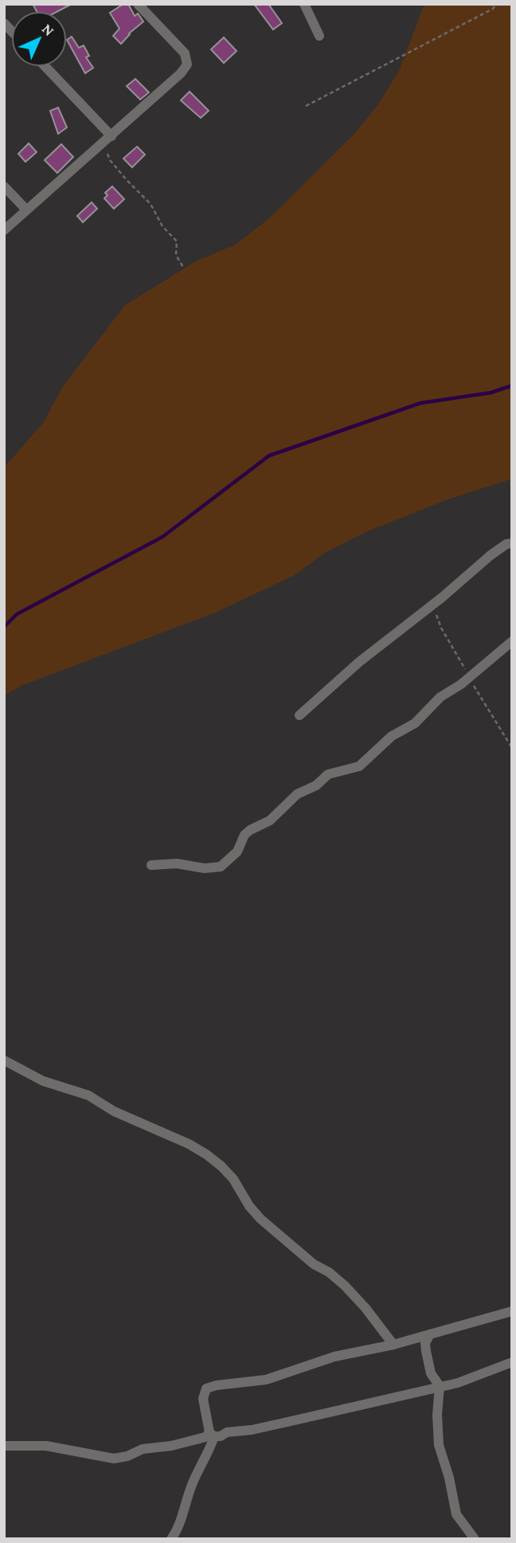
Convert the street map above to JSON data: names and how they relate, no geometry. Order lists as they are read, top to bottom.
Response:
{
  "north": "top right"
}
